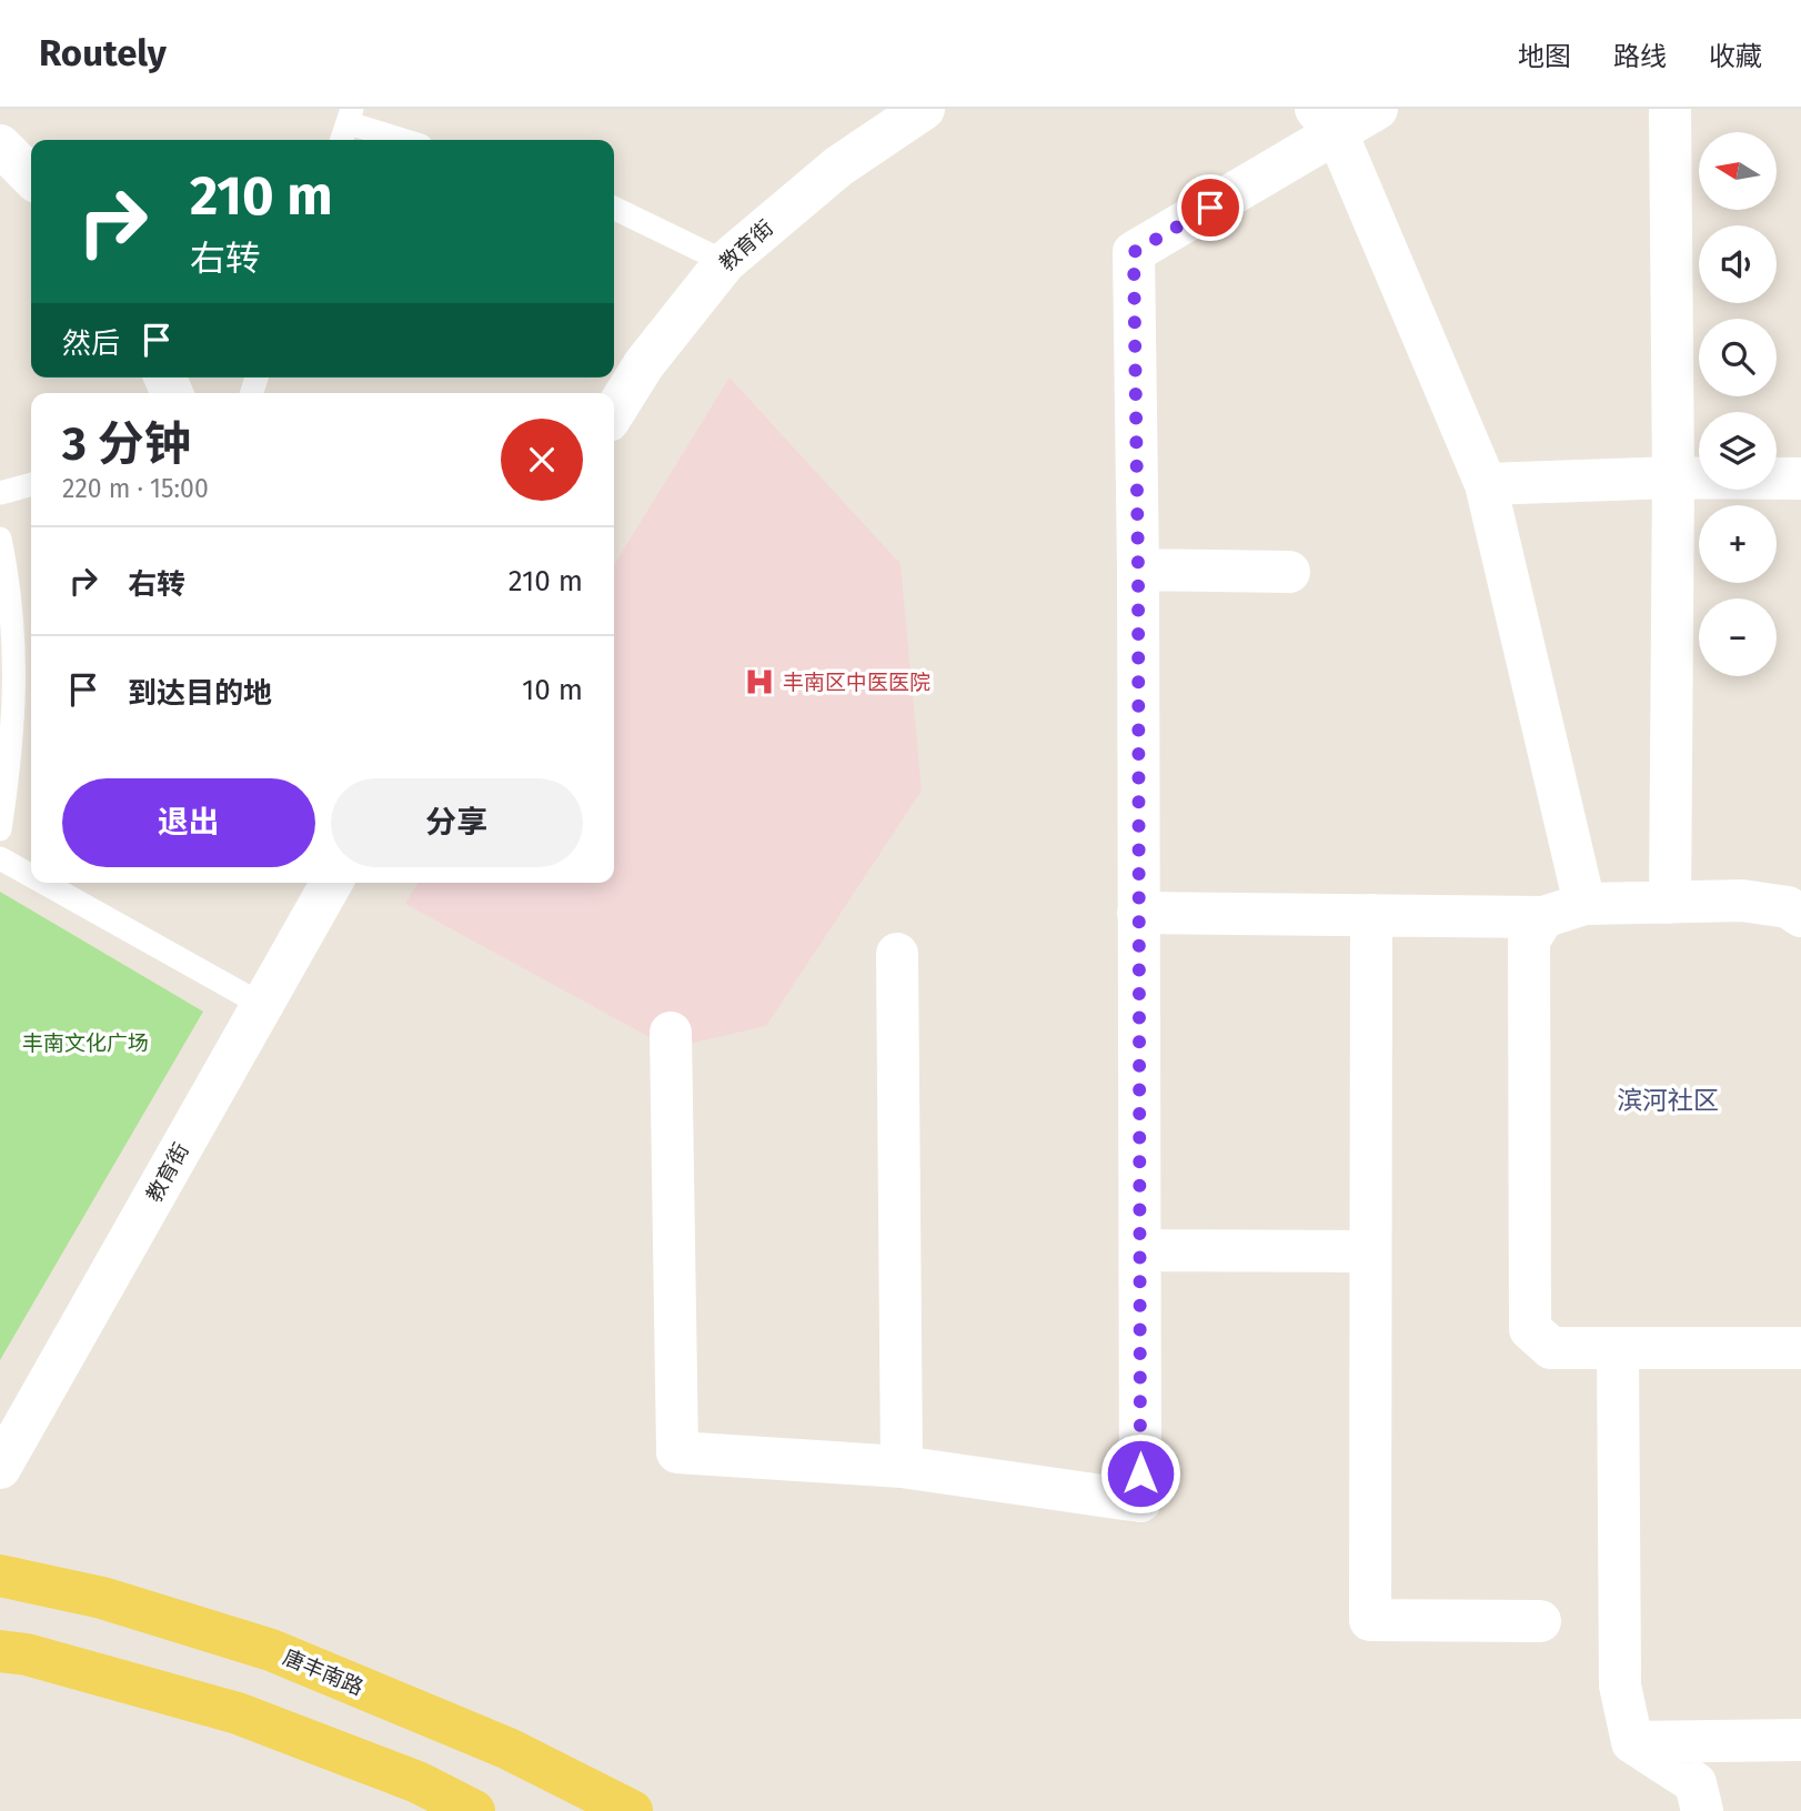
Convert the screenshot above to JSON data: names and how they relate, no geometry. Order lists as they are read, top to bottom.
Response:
{
  "streets": {
    "main road": ["唐丰南路"],
    "street": ["教育街"]
  },
  "districts": ["滨河社区"],
  "parks": ["丰南文化广场"],
  "places": {
    "hospital": ["丰南区中医医院"]
  },
  "north": "left",
  "page": {
    "header": "Routely",
    "nav": ["地图", "路线", "收藏"],
    "map_buttons": ["+", "−"],
    "turn": ["210 m", "右转"],
    "then": "然后",
    "heading": ["3 分钟", "220 m · 15:00"],
    "list": [
      {
        "name": "右转",
        "value": "210 m"
      },
      {
        "name": "到达目的地",
        "value": "10 m"
      }
    ],
    "buttons": ["退出", "分享"]
  }
}
